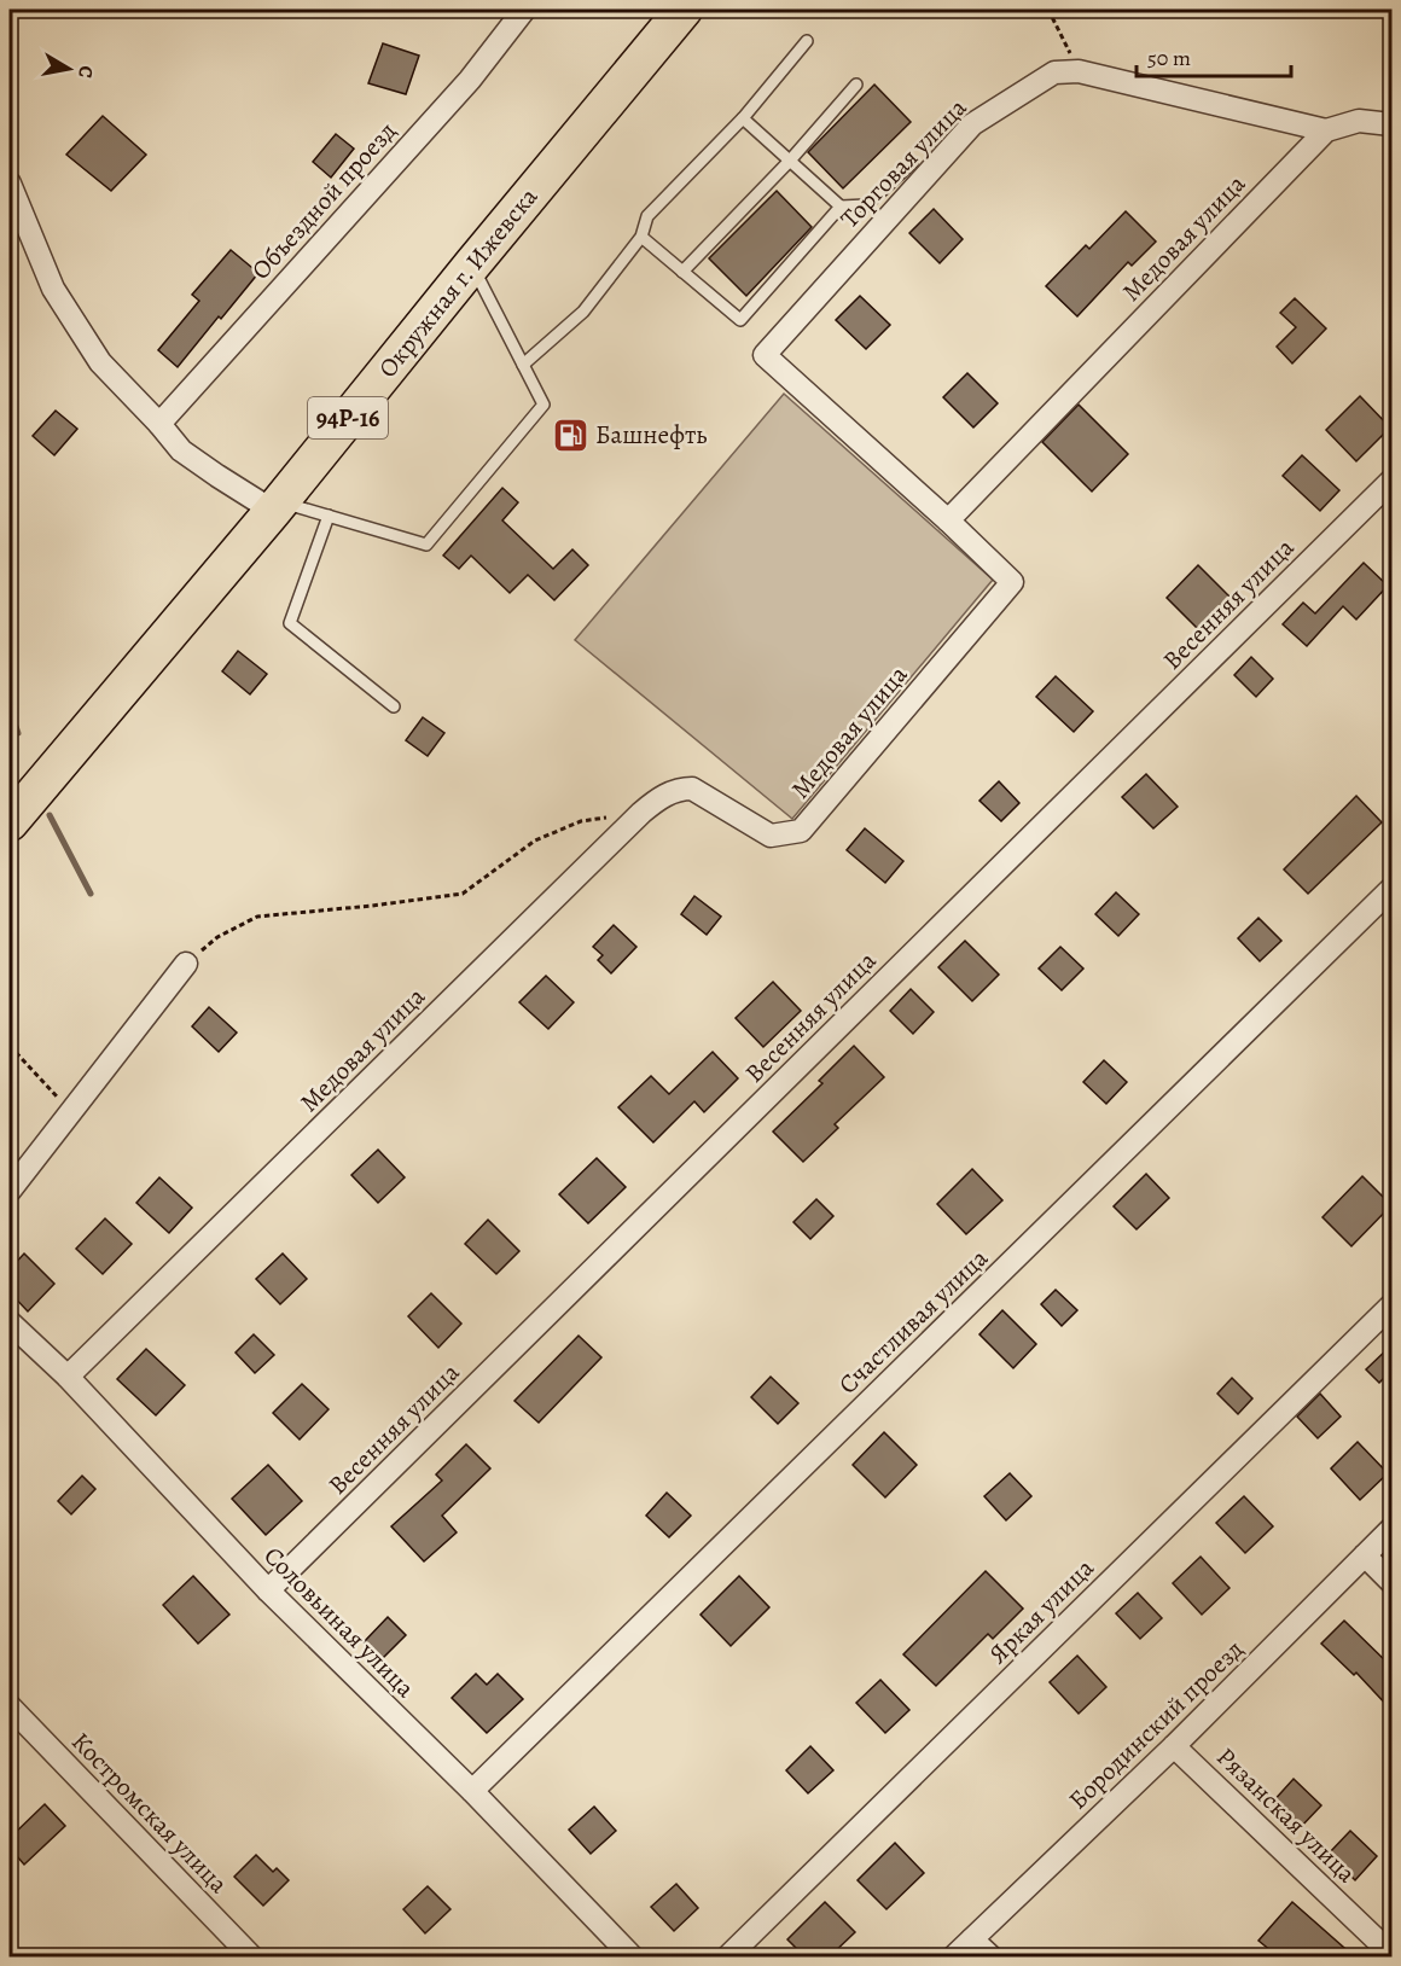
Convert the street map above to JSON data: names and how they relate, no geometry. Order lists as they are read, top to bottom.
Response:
{
  "streets": {
    "main road": ["Окружная г. Ижевска", "94Р-16"],
    "street": [
      "Торговая улица",
      "Объездной проезд",
      "Медовая улица",
      "Весенняя улица",
      "Счастливая улица",
      "Яркая улица",
      "Соловьиная улица",
      "Бородинский проезд",
      "Костромская улица",
      "Рязанская улица"
    ]
  },
  "crossings": [
    ["Торговая улица", "Медовая улица"],
    ["Медовая улица", "Соловьиная улица"],
    ["Весенняя улица", "Соловьиная улица"],
    ["Счастливая улица", "Соловьиная улица"],
    ["Бородинский проезд", "Рязанская улица"]
  ],
  "places": {
    "fuel station": ["Башнефть"]
  },
  "scale_bar": "50 m",
  "north": "right"
}
